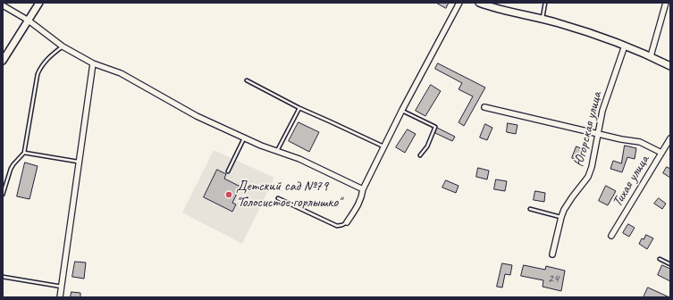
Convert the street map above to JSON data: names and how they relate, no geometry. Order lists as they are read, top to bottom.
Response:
{
  "streets": {
    "street": ["Югорская улица", "Тихая улица"]
  },
  "places": ["Детский сад №79 \"Голосистое горлышко\""],
  "house_numbers": ["24"]
}
